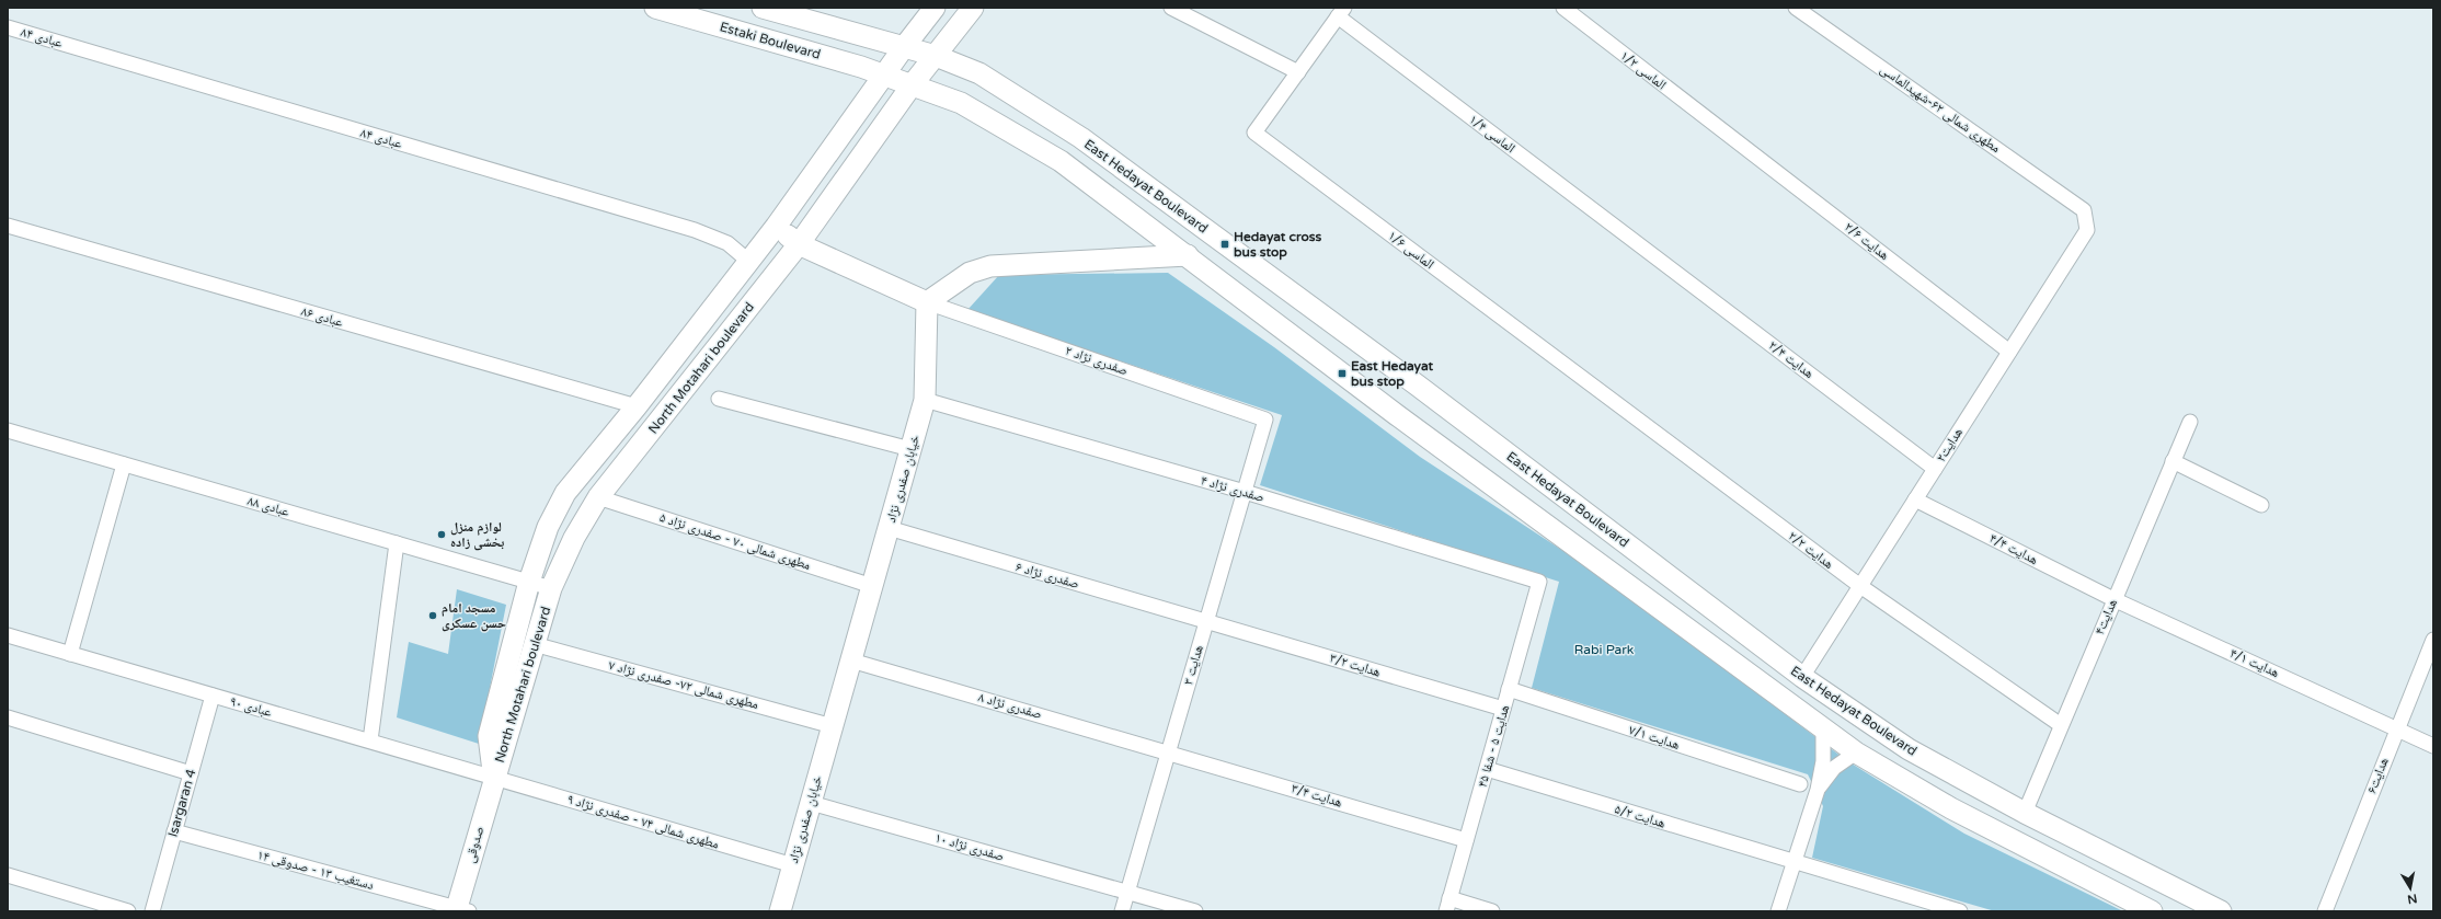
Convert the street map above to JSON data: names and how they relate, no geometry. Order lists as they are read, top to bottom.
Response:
{
  "streets": {
    "main road": [
      "Estaki Boulevard",
      "East Hedayat Boulevard",
      "North Motahari boulevard",
      "خیابان صفدری نژاد",
      "صدوقی"
    ],
    "street": [
      "عبادی ۸۴",
      "الماسی ۱/۲",
      "مطهری شمالی ۶۲-شهیدالماسی",
      "الماسی ۱/۴",
      "هدایت ۲/۶",
      "الماسی ۱/۶",
      "عبادی ۸۶",
      "هدایت ۲/۴",
      "صفدری نژاد ۲",
      "هدایت۲",
      "صفدری نژاد ۴",
      "عبادی ۸۸",
      "مطهری شمالی ۷۰ - صفدری نژاد ۵",
      "هدایت ۴/۴",
      "هدایت ۲/۲",
      "صفدری نژاد ۶",
      "هدایت۴",
      "هدایت ۴/۱",
      "هدایت ۳",
      "هدایت ۳/۲",
      "مطهری شمالی ۷۲- صفدری نژاد ۷",
      "صفدری نژاد ۸",
      "عبادی ۹۰",
      "هدایت ۷/۱",
      "هدایت ۵ - شفا ۴۵",
      "هدایت۶",
      "هدایت ۳/۴",
      "Isargaran 4",
      "هدایت ۵/۲",
      "مطهری شمالی ۷۴ - صفدری نژاد ۹",
      "صفدری نژاد ۱۰",
      "دستغیب ۱۳ - صدوقی ۱۴"
    ]
  },
  "crossings": [
    ["عبادی ۸۴", "North Motahari boulevard"],
    ["Estaki Boulevard", "North Motahari boulevard"],
    ["الماسی ۱/۲", "هدایت ۲/۶"],
    ["مطهری شمالی ۶۲-شهیدالماسی", "هدایت۲"],
    ["الماسی ۱/۴", "هدایت ۲/۴"],
    ["East Hedayat Boulevard", "North Motahari boulevard"],
    ["East Hedayat Boulevard", "هدایت۲"],
    ["East Hedayat Boulevard", "هدایت۴"],
    ["هدایت ۲/۶", "هدایت۲"],
    ["الماسی ۱/۶", "هدایت ۲/۲"],
    ["عبادی ۸۶", "North Motahari boulevard"],
    ["هدایت ۲/۴", "هدایت۲"],
    ["صفدری نژاد ۲", "خیابان صفدری نژاد"],
    ["صفدری نژاد ۲", "هدایت ۳"],
    ["North Motahari boulevard", "عبادی ۸۸"],
    ["North Motahari boulevard", "مطهری شمالی ۷۰ - صفدری نژاد ۵"],
    ["North Motahari boulevard", "مطهری شمالی ۷۲- صفدری نژاد ۷"],
    ["North Motahari boulevard", "عبادی ۹۰"],
    ["North Motahari boulevard", "مطهری شمالی ۷۴ - صفدری نژاد ۹"],
    ["North Motahari boulevard", "صدوقی"],
    ["هدایت۲", "هدایت ۴/۴"],
    ["هدایت۲", "هدایت ۲/۲"],
    ["خیابان صفدری نژاد", "صفدری نژاد ۴"],
    ["خیابان صفدری نژاد", "مطهری شمالی ۷۰ - صفدری نژاد ۵"],
    ["خیابان صفدری نژاد", "صفدری نژاد ۶"],
    ["خیابان صفدری نژاد", "مطهری شمالی ۷۲- صفدری نژاد ۷"],
    ["خیابان صفدری نژاد", "صفدری نژاد ۸"],
    ["خیابان صفدری نژاد", "مطهری شمالی ۷۴ - صفدری نژاد ۹"],
    ["خیابان صفدری نژاد", "صفدری نژاد ۱۰"],
    ["صفدری نژاد ۴", "هدایت ۳"],
    ["صفدری نژاد ۴", "هدایت ۵ - شفا ۴۵"],
    ["هدایت ۴/۴", "هدایت۴"],
    ["هدایت ۴/۴", "هدایت ۴/۱"],
    ["هدایت ۲/۲", "هدایت۴"],
    ["صفدری نژاد ۶", "هدایت ۳"],
    ["صفدری نژاد ۶", "هدایت ۳/۲"],
    ["هدایت۴", "هدایت ۴/۱"],
    ["هدایت ۴/۱", "هدایت۶"],
    ["هدایت ۳", "هدایت ۳/۲"],
    ["هدایت ۳", "صفدری نژاد ۸"],
    ["هدایت ۳", "هدایت ۳/۴"],
    ["هدایت ۳", "صفدری نژاد ۱۰"],
    ["هدایت ۳/۲", "هدایت ۵ - شفا ۴۵"],
    ["صفدری نژاد ۸", "هدایت ۳/۴"],
    ["عبادی ۹۰", "Isargaran 4"],
    ["عبادی ۹۰", "مطهری شمالی ۷۴ - صفدری نژاد ۹"],
    ["عبادی ۹۰", "صدوقی"],
    ["هدایت ۷/۱", "هدایت ۵ - شفا ۴۵"],
    ["هدایت ۵ - شفا ۴۵", "هدایت ۳/۴"],
    ["هدایت ۵ - شفا ۴۵", "هدایت ۵/۲"],
    ["Isargaran 4", "دستغیب ۱۳ - صدوقی ۱۴"],
    ["مطهری شمالی ۷۴ - صفدری نژاد ۹", "صدوقی"],
    ["صدوقی", "دستغیب ۱۳ - صدوقی ۱۴"]
  ],
  "parks": ["Rabi Park"],
  "places": {
    "transit": ["Hedayat cross bus stop", "East Hedayat bus stop"],
    "other": ["لوازم منزل بخشی زاده", "مسجد امام حسن عسکری"]
  },
  "north": "bottom"
}
